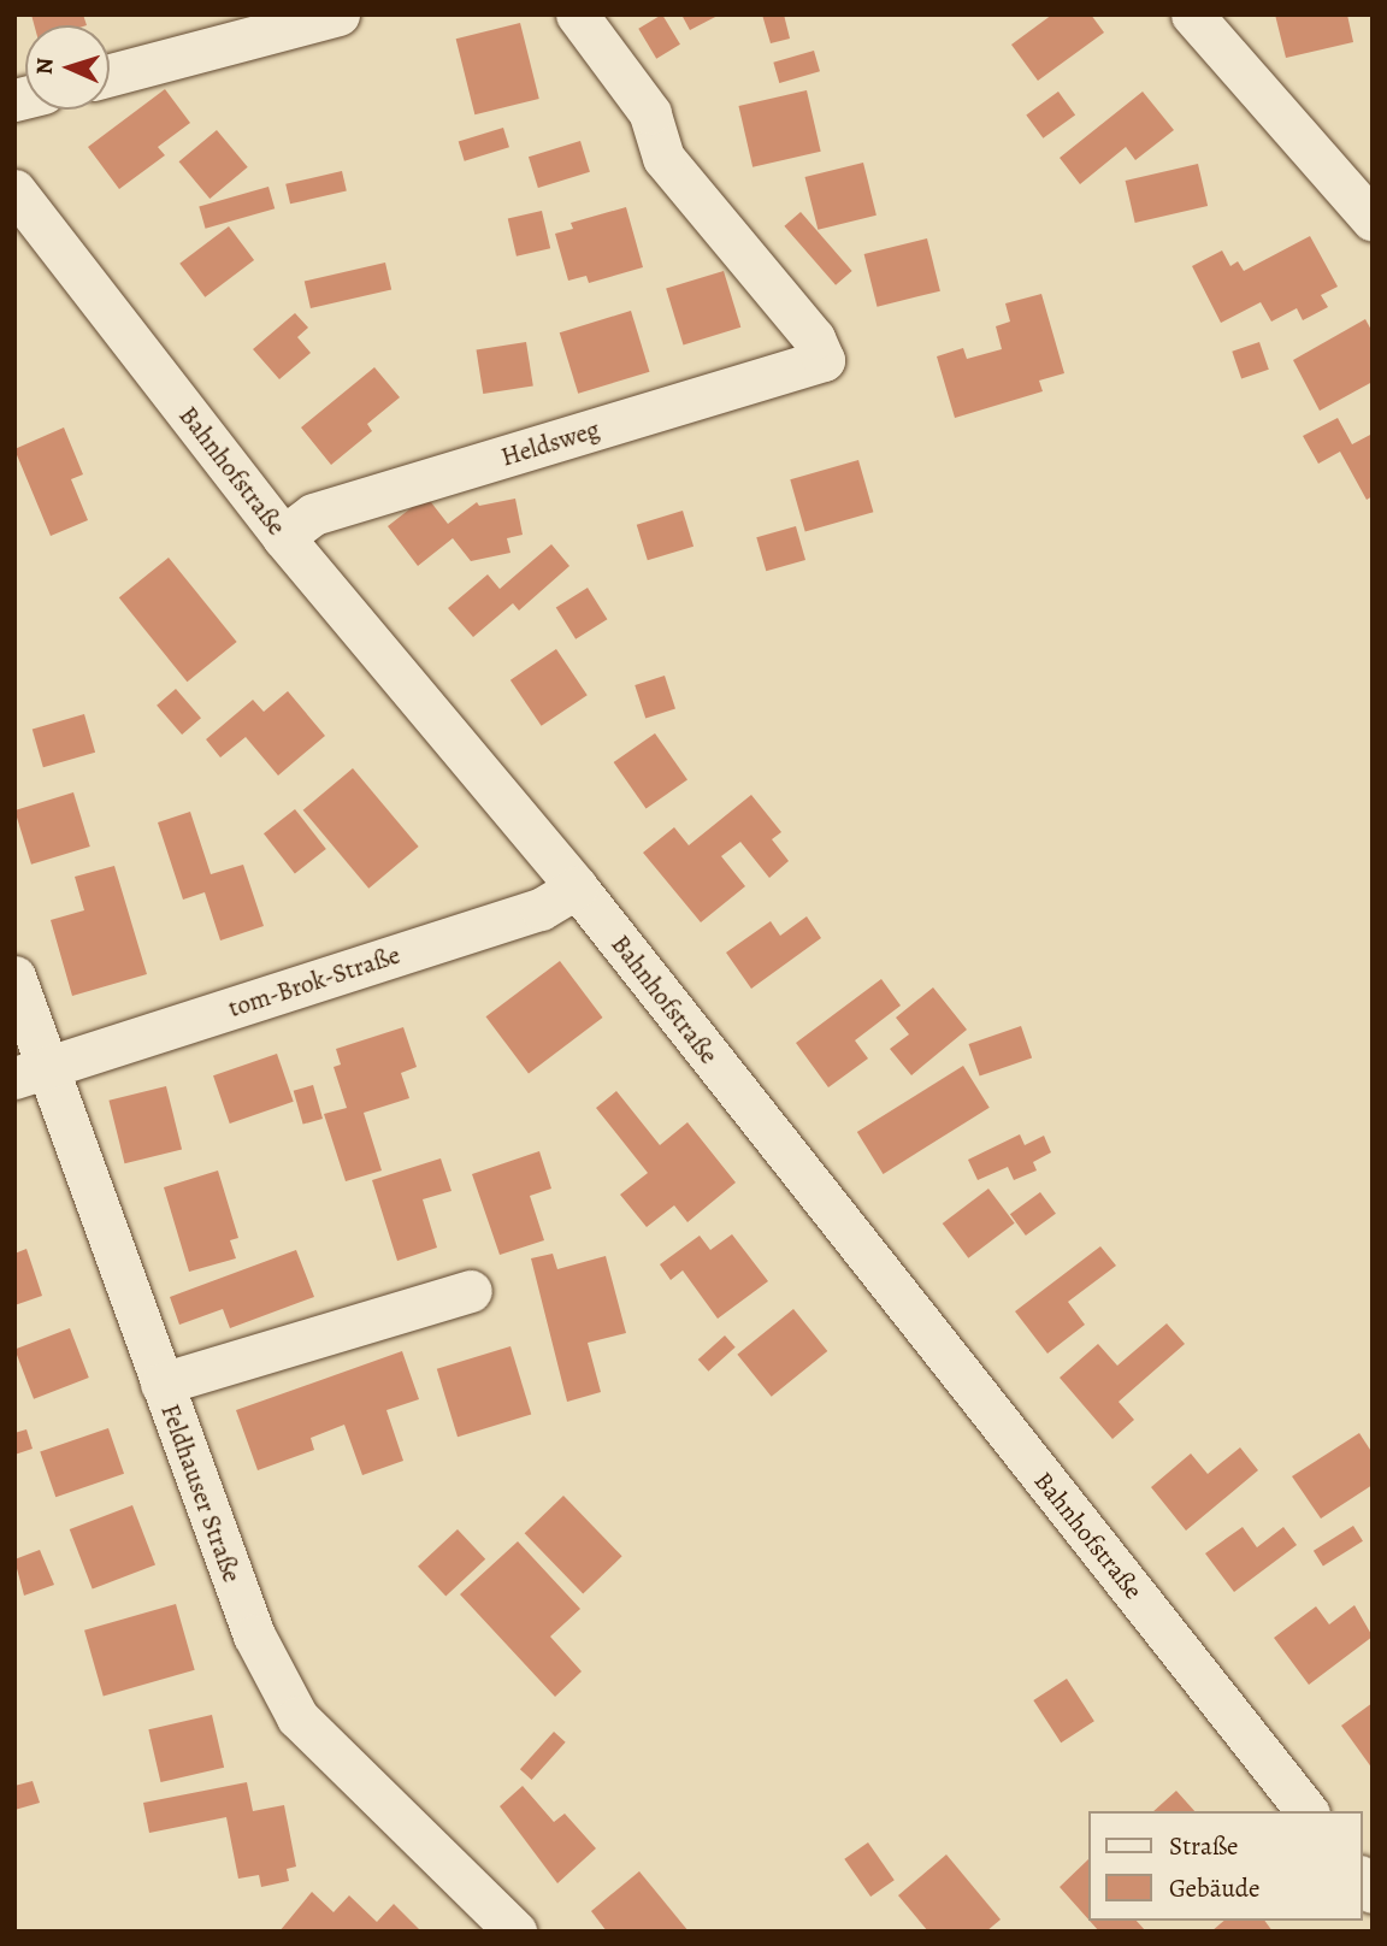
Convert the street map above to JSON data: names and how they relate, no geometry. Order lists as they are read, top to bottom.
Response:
{
  "streets": {
    "street": [
      "Heldsweg",
      "Bahnhofstraße",
      "tom-Brok-Straße",
      "Feldhauser Straße"
    ]
  },
  "crossings": [
    ["Heldsweg", "Bahnhofstraße"],
    ["Bahnhofstraße", "tom-Brok-Straße"],
    ["tom-Brok-Straße", "Feldhauser Straße"]
  ],
  "legend": ["Straße", "Gebäude"],
  "north": "left"
}
